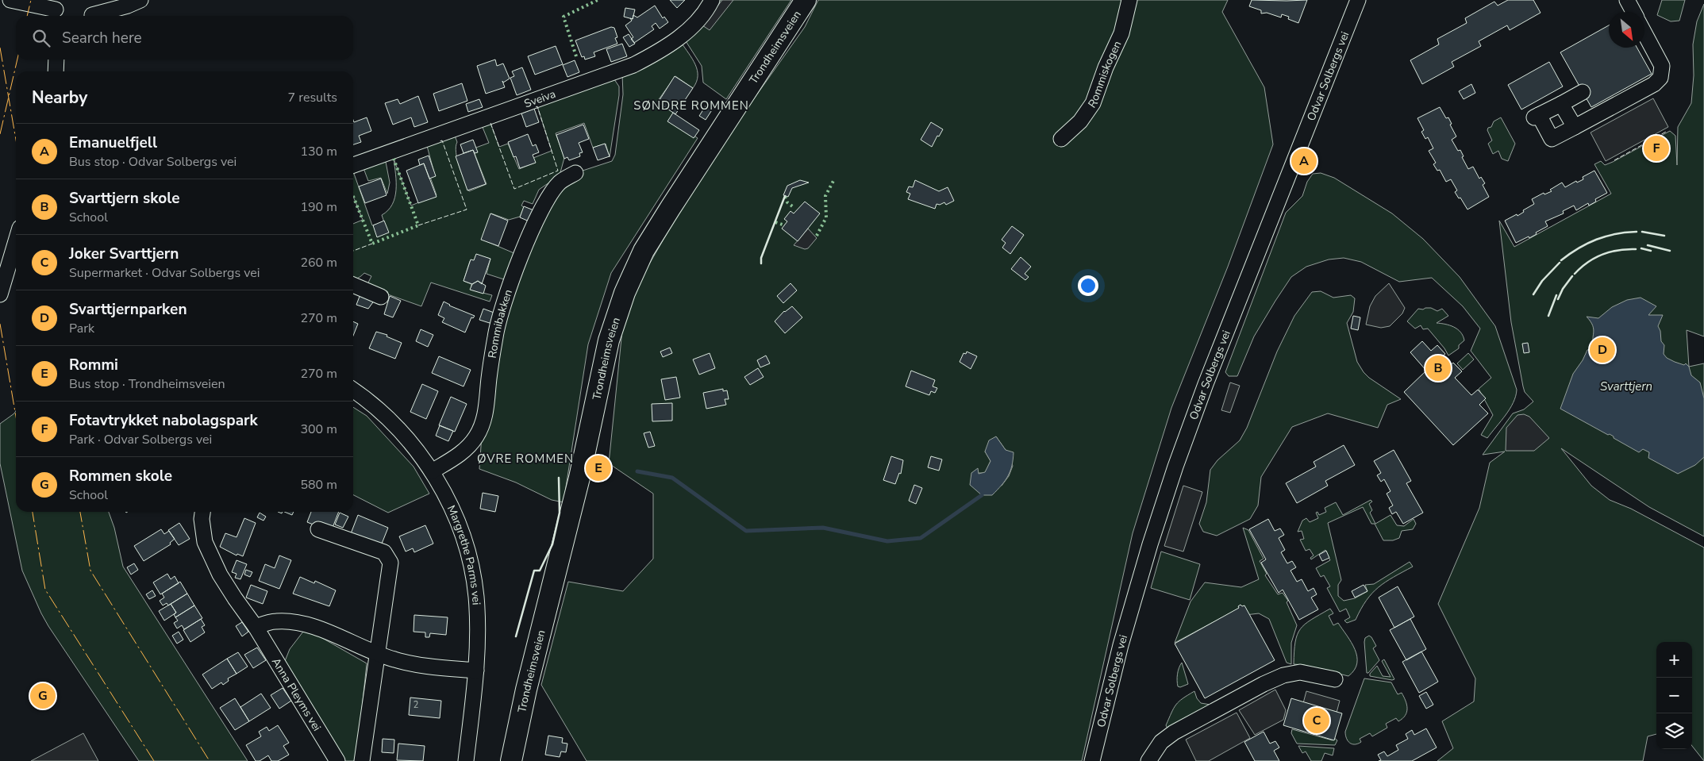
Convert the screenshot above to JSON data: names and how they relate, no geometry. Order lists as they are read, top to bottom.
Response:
{
  "streets": {
    "highway": ["Trondheimsveien"],
    "street": [
      "Rommiskogen",
      "Odvar Solbergs vei",
      "Sveiva",
      "Rommibakken",
      "Margrethe Parms vei",
      "Anna Pleyms vei"
    ]
  },
  "crossings": [
    ["Rommibakken", "Margrethe Parms vei"]
  ],
  "districts": ["SØNDRE ROMMEN", "ØVRE ROMMEN"],
  "water": ["Svarttjern"],
  "house_numbers": ["2"],
  "north": "bottom right",
  "page": {
    "search": "Search here",
    "heading": ["Nearby", "7 results"],
    "list": [
      {
        "mark": "A",
        "name": "Emanuelfjell",
        "note": "Bus stop · Odvar Solbergs vei",
        "value": "130 m"
      },
      {
        "mark": "B",
        "name": "Svarttjern skole",
        "note": "School",
        "value": "190 m"
      },
      {
        "mark": "C",
        "name": "Joker Svarttjern",
        "note": "Supermarket · Odvar Solbergs vei",
        "value": "260 m"
      },
      {
        "mark": "D",
        "name": "Svarttjernparken",
        "note": "Park",
        "value": "270 m"
      },
      {
        "mark": "E",
        "name": "Rommi",
        "note": "Bus stop · Trondheimsveien",
        "value": "270 m"
      },
      {
        "mark": "F",
        "name": "Fotavtrykket nabolagspark",
        "note": "Park · Odvar Solbergs vei",
        "value": "300 m"
      },
      {
        "mark": "G",
        "name": "Rommen skole",
        "note": "School",
        "value": "580 m"
      }
    ],
    "pins": [
      "F",
      "A",
      "D",
      "B",
      "E",
      "G",
      "C"
    ],
    "map_buttons": ["+", "−"]
  }
}
